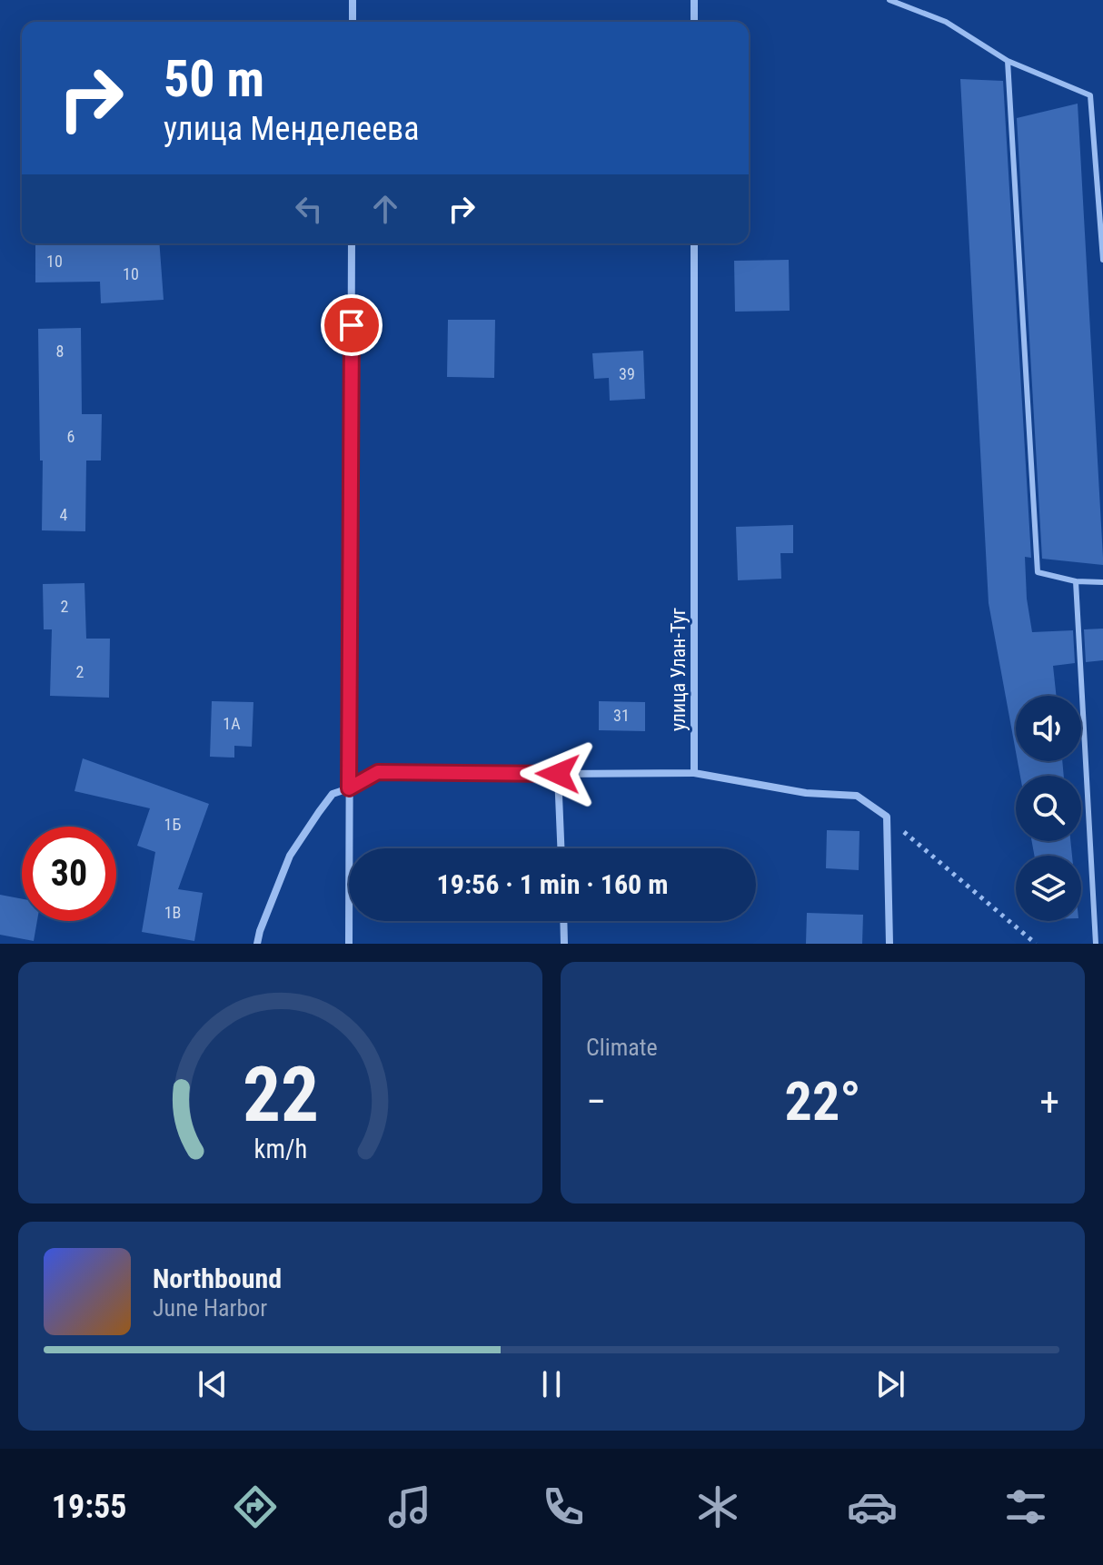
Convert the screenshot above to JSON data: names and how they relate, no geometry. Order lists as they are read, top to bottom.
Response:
{
  "streets": {
    "street": ["улица Улан-Туг"]
  },
  "house_numbers": [
    "10",
    "10",
    "8",
    "39",
    "6",
    "4",
    "2",
    "2",
    "31",
    "1А",
    "1Б",
    "1В"
  ],
  "page": {
    "turn": ["50 m", "улица Менделеева"],
    "limit": "30",
    "trip": "19:56 · 1 min · 160 m",
    "tile": "Climate",
    "heat": ["−", "22°", "+"],
    "song": ["Northbound", "June Harbor"],
    "tabs": "19:55",
    "gauge": ["22", "km/h"]
  }
}
